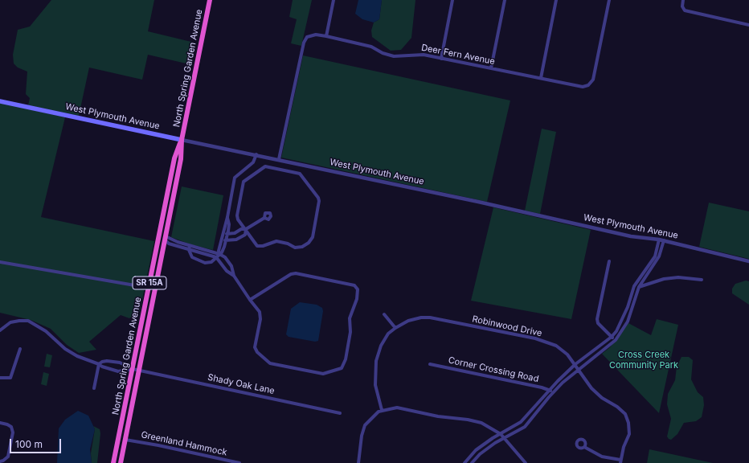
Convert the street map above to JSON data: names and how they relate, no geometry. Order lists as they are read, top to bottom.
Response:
{
  "streets": {
    "highway": ["North Spring Garden Avenue", "SR 15A"],
    "main road": ["West Plymouth Avenue"],
    "street": [
      "Deer Fern Avenue",
      "Robinwood Drive",
      "Corner Crossing Road",
      "Shady Oak Lane",
      "Greenland Hammock"
    ]
  },
  "crossings": [
    ["Deer Fern Avenue", "West Plymouth Avenue"],
    ["North Spring Garden Avenue", "West Plymouth Avenue"],
    ["North Spring Garden Avenue", "Shady Oak Lane"],
    ["North Spring Garden Avenue", "Greenland Hammock"]
  ],
  "parks": ["Cross Creek Community Park"],
  "scale_bar": "100 m"
}
